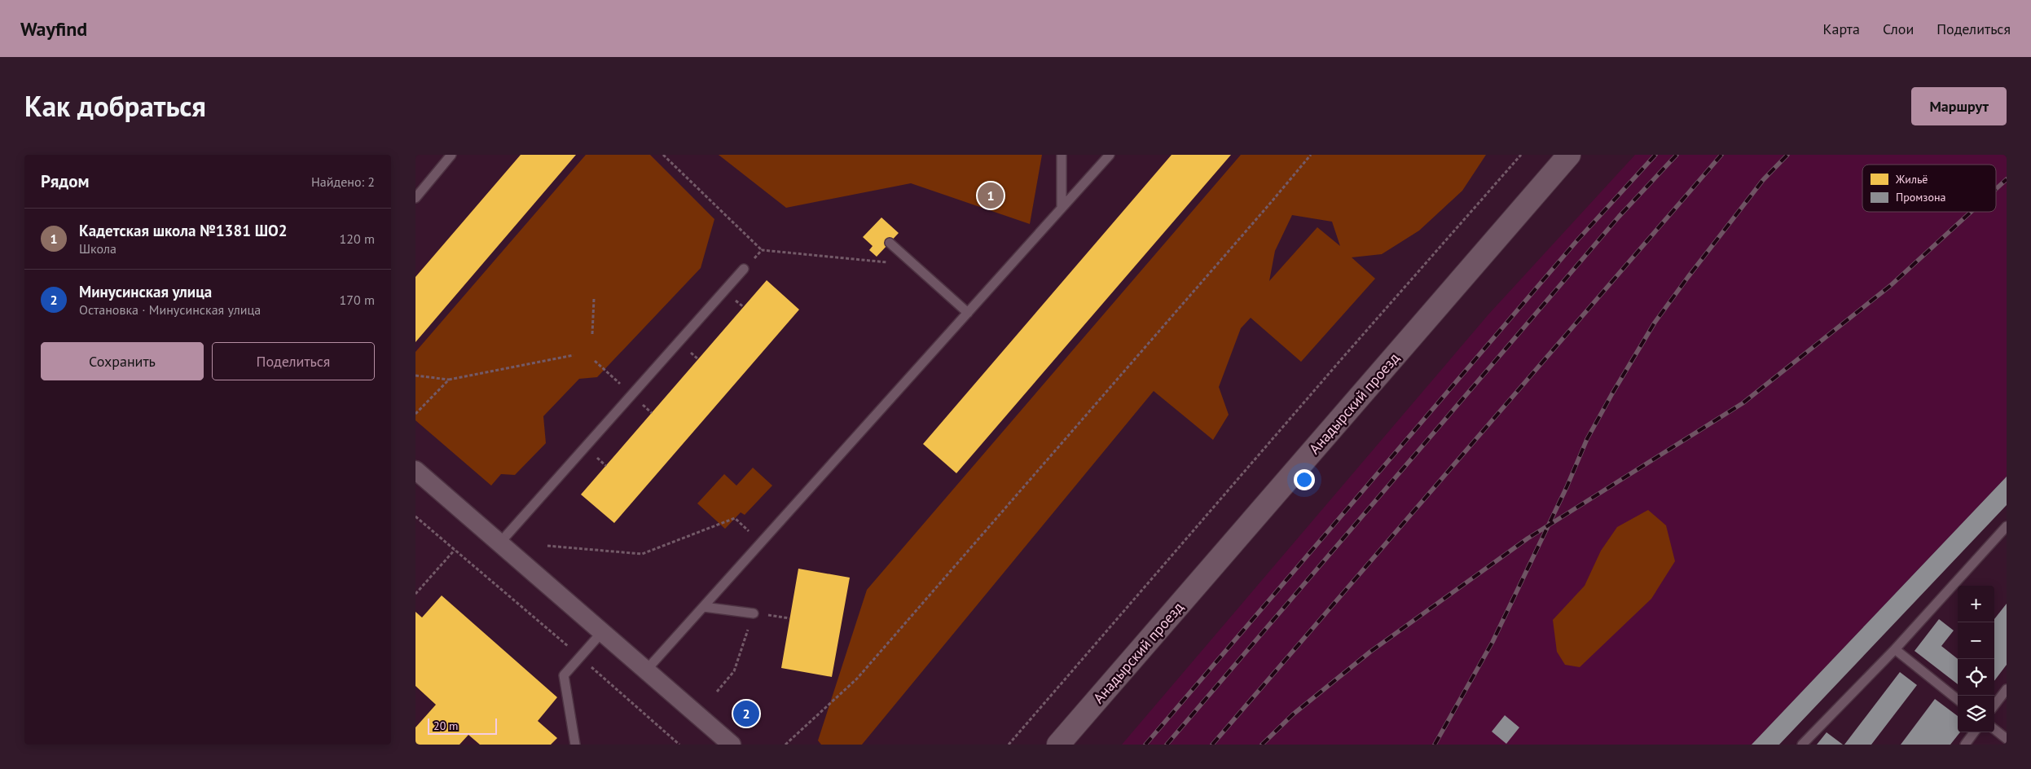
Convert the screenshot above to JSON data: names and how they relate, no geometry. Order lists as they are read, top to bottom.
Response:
{
  "streets": {
    "street": ["Анадырский проезд"]
  },
  "legend": ["Жильё", "Промзона"],
  "scale_bar": "20 m",
  "page": {
    "header": "Wayfind",
    "nav": ["Карта", "Слои", "Поделиться"],
    "title": "Как добраться",
    "buttons": [
      "Маршрут",
      ["Сохранить", "Поделиться"]
    ],
    "heading": ["Рядом", "Найдено: 2"],
    "pins": ["1", "2"],
    "list": [
      {
        "mark": "1",
        "name": "Кадетская школа №1381 ШО2",
        "note": "Школа",
        "value": "120 m"
      },
      {
        "mark": "2",
        "name": "Минусинская улица",
        "note": "Остановка · Минусинская улица",
        "value": "170 m"
      }
    ],
    "map_buttons": ["+", "−"],
    "scale": "20 m"
  }
}
